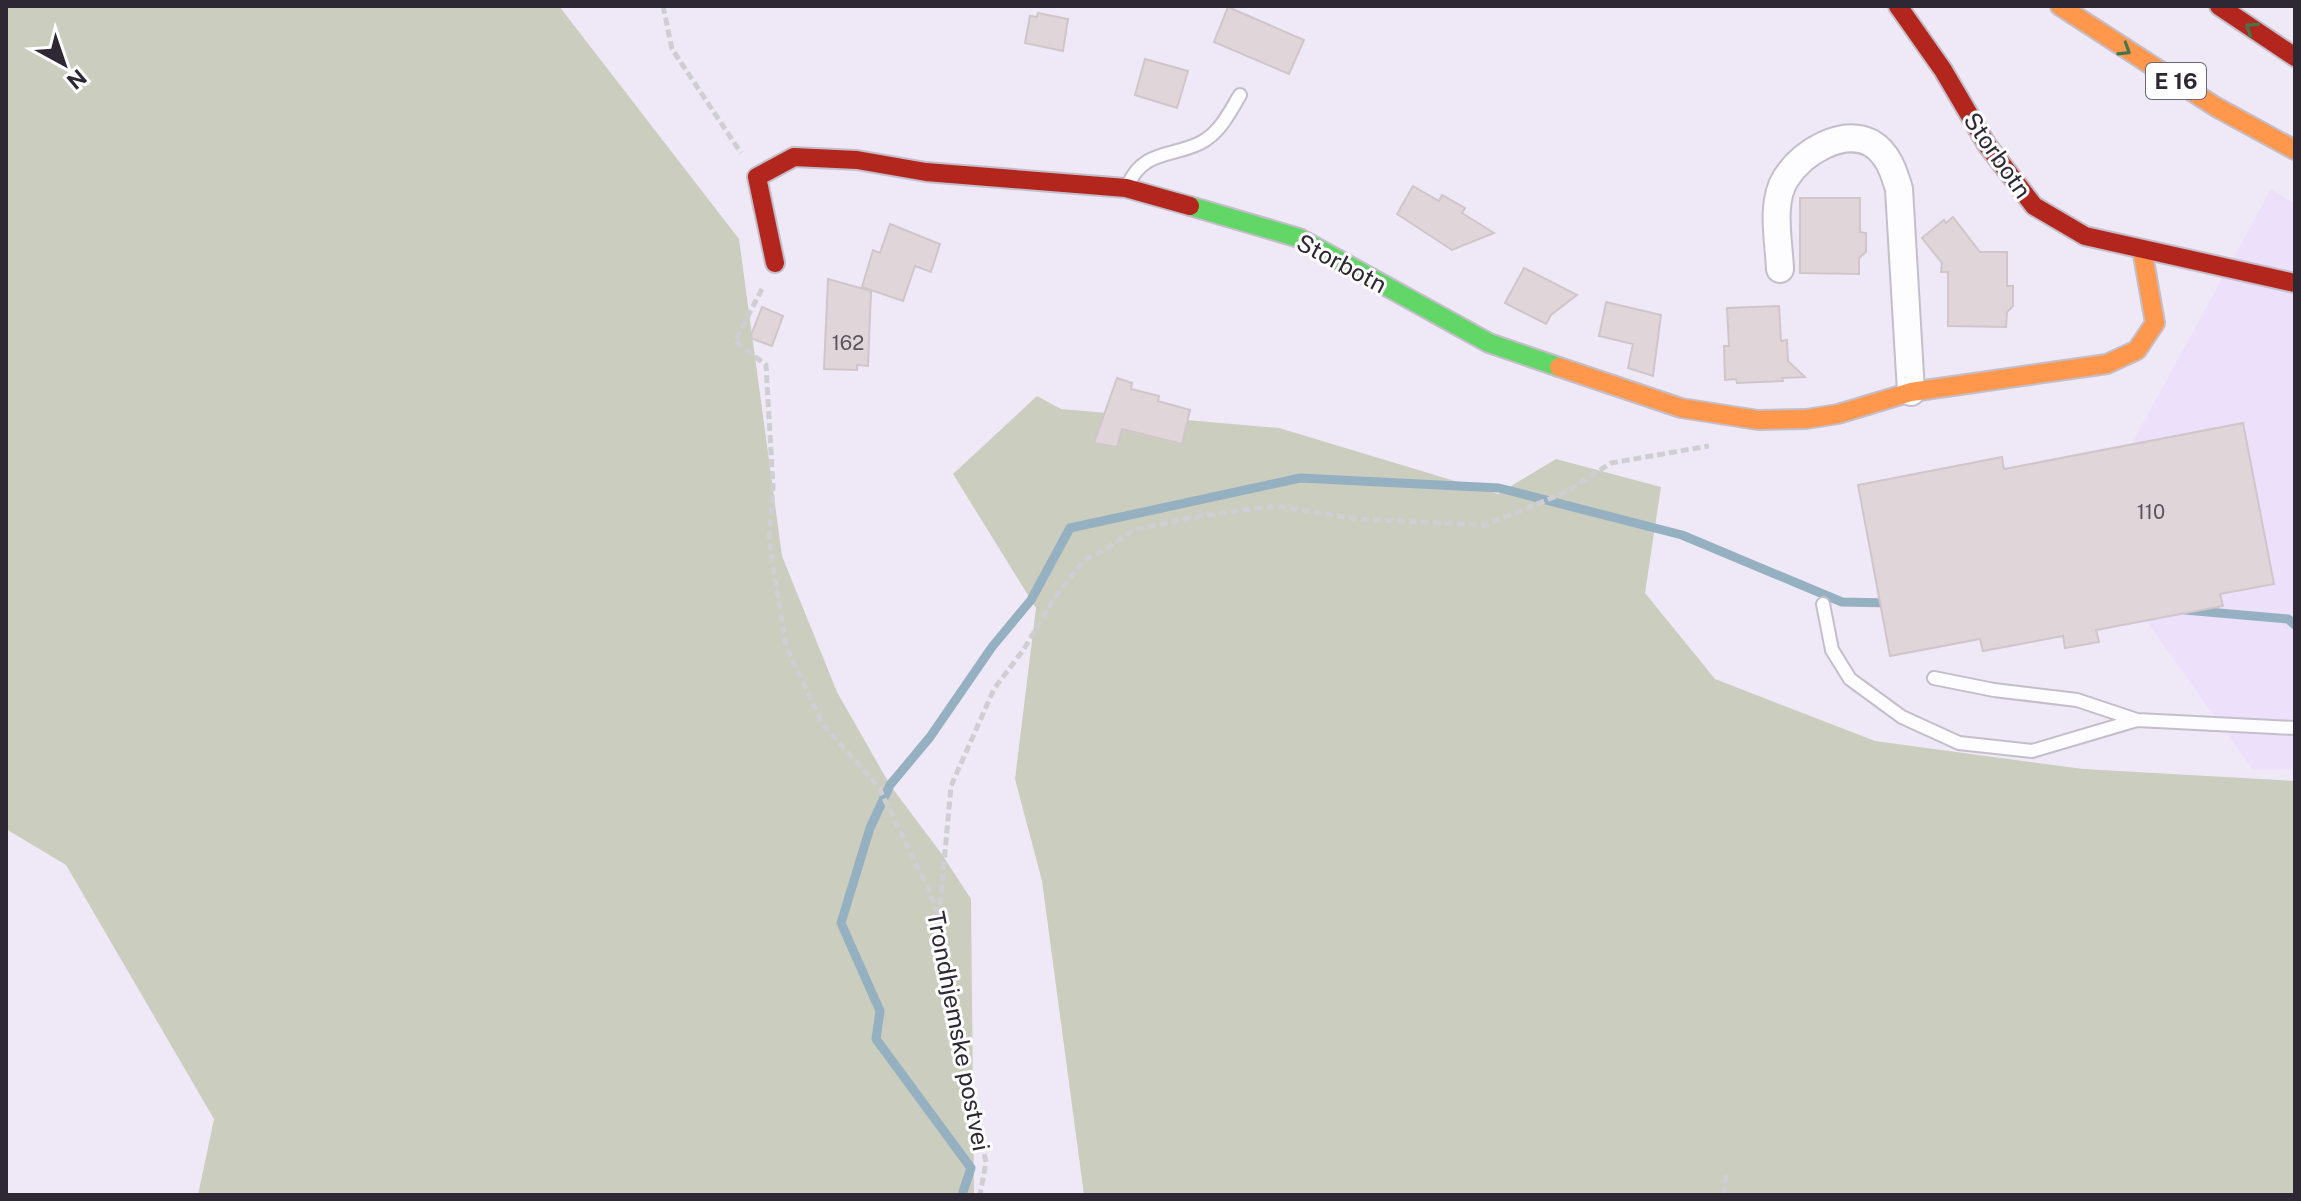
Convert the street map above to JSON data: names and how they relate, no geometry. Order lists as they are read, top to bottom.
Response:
{
  "streets": {
    "main road": ["E 16", "Storbotn"],
    "path": ["Trondhjemske postvei"]
  },
  "house_numbers": ["162", "110"],
  "north": "bottom right"
}
